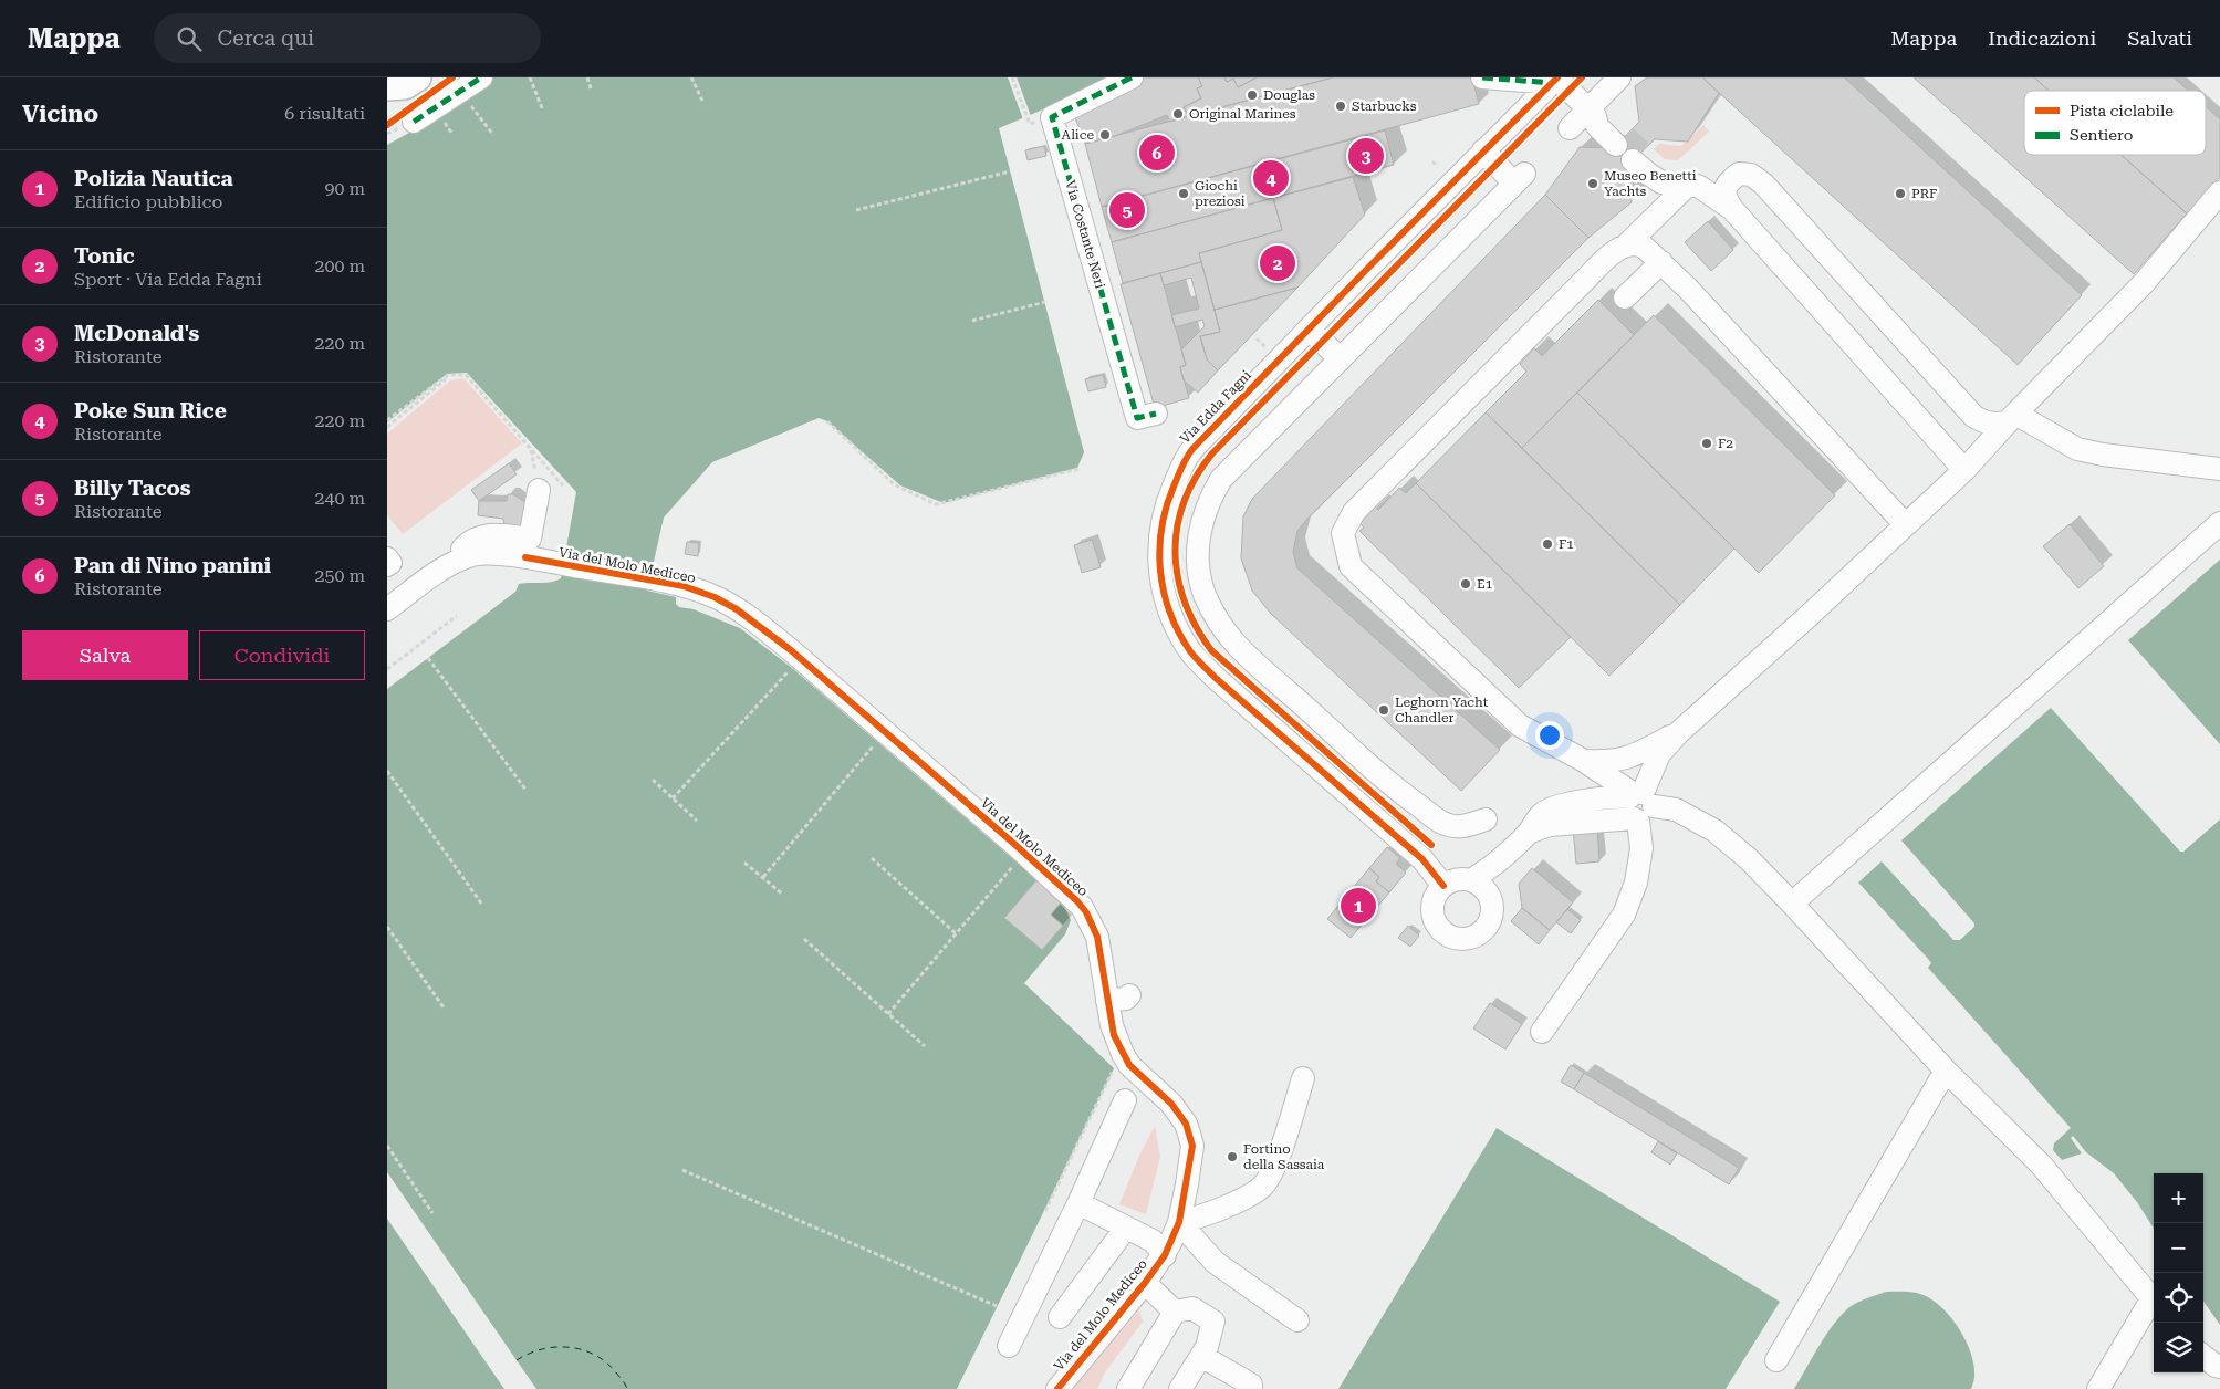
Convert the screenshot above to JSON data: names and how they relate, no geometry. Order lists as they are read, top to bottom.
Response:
{
  "streets": {
    "street": ["Via Costante Neri", "Via Edda Fagni", "Via del Molo Mediceo"]
  },
  "places": [
    "Douglas",
    "Starbucks",
    "Original Marines",
    "Alice",
    "Museo Benetti Yachts",
    "Giochi preziosi",
    "PRF",
    "F2",
    "F1",
    "E1",
    "Leghorn Yacht Chandler",
    "Fortino della Sassaia"
  ],
  "legend": ["Pista ciclabile", "Sentiero"],
  "page": {
    "header": "Mappa",
    "search": "Cerca qui",
    "nav": ["Mappa", "Indicazioni", "Salvati"],
    "heading": ["Vicino", "6 risultati"],
    "pins": [
      "6",
      "3",
      "4",
      "5",
      "2",
      "1"
    ],
    "list": [
      {
        "mark": "1",
        "name": "Polizia Nautica",
        "note": "Edificio pubblico",
        "value": "90 m"
      },
      {
        "mark": "2",
        "name": "Tonic",
        "note": "Sport · Via Edda Fagni",
        "value": "200 m"
      },
      {
        "mark": "3",
        "name": "McDonald's",
        "note": "Ristorante",
        "value": "220 m"
      },
      {
        "mark": "4",
        "name": "Poke Sun Rice",
        "note": "Ristorante",
        "value": "220 m"
      },
      {
        "mark": "5",
        "name": "Billy Tacos",
        "note": "Ristorante",
        "value": "240 m"
      },
      {
        "mark": "6",
        "name": "Pan di Nino panini",
        "note": "Ristorante",
        "value": "250 m"
      }
    ],
    "buttons": ["Salva", "Condividi"],
    "map_buttons": ["+", "−"]
  }
}
